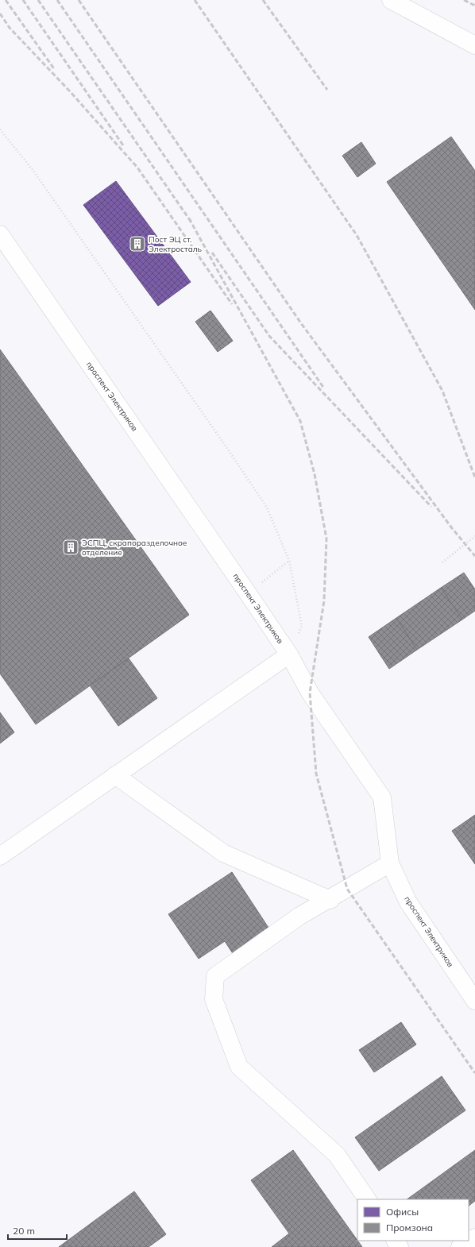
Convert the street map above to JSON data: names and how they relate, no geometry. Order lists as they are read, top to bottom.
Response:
{
  "streets": {
    "street": ["проспект Электриков"]
  },
  "places": {
    "building": ["Пост ЭЦ ст. Электросталь", "ЭСПЦ, скрапоразделочное отделение"]
  },
  "legend": ["Офисы", "Промзона"],
  "scale_bar": "20 m"
}
